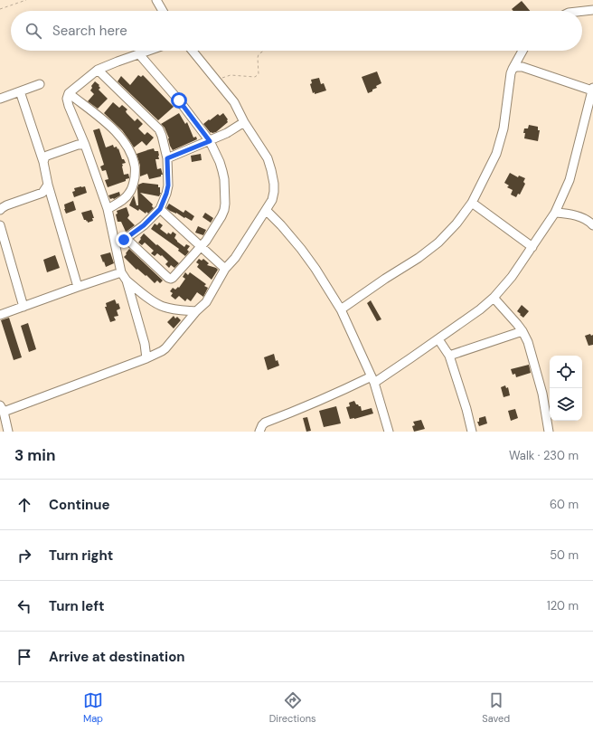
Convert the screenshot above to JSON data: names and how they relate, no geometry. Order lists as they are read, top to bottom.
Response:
{
  "page": {
    "search": "Search here",
    "heading": ["3 min", "Walk · 230 m"],
    "list": [
      ["Continue", "60 m"],
      ["Turn right", "50 m"],
      ["Turn left", "120 m"],
      "Arrive at destination"
    ],
    "nav": ["Map", "Directions", "Saved"]
  }
}
